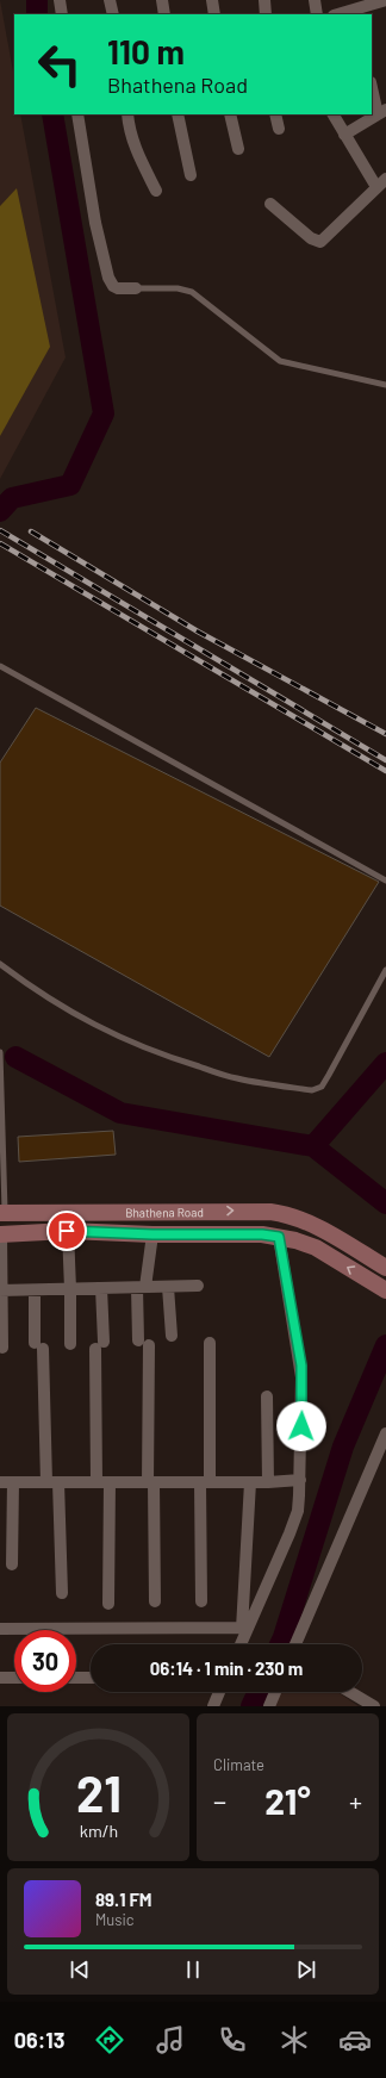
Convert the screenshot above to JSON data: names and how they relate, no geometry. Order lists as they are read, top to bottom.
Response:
{
  "streets": {
    "street": ["Bhathena Road"]
  },
  "page": {
    "turn": ["110 m", "Bhathena Road"],
    "limit": "30",
    "trip": "06:14 · 1 min · 230 m",
    "tile": "Climate",
    "heat": ["−", "21°", "+"],
    "song": ["89.1 FM", "Music"],
    "tabs": "06:13",
    "gauge": ["21", "km/h"]
  }
}
